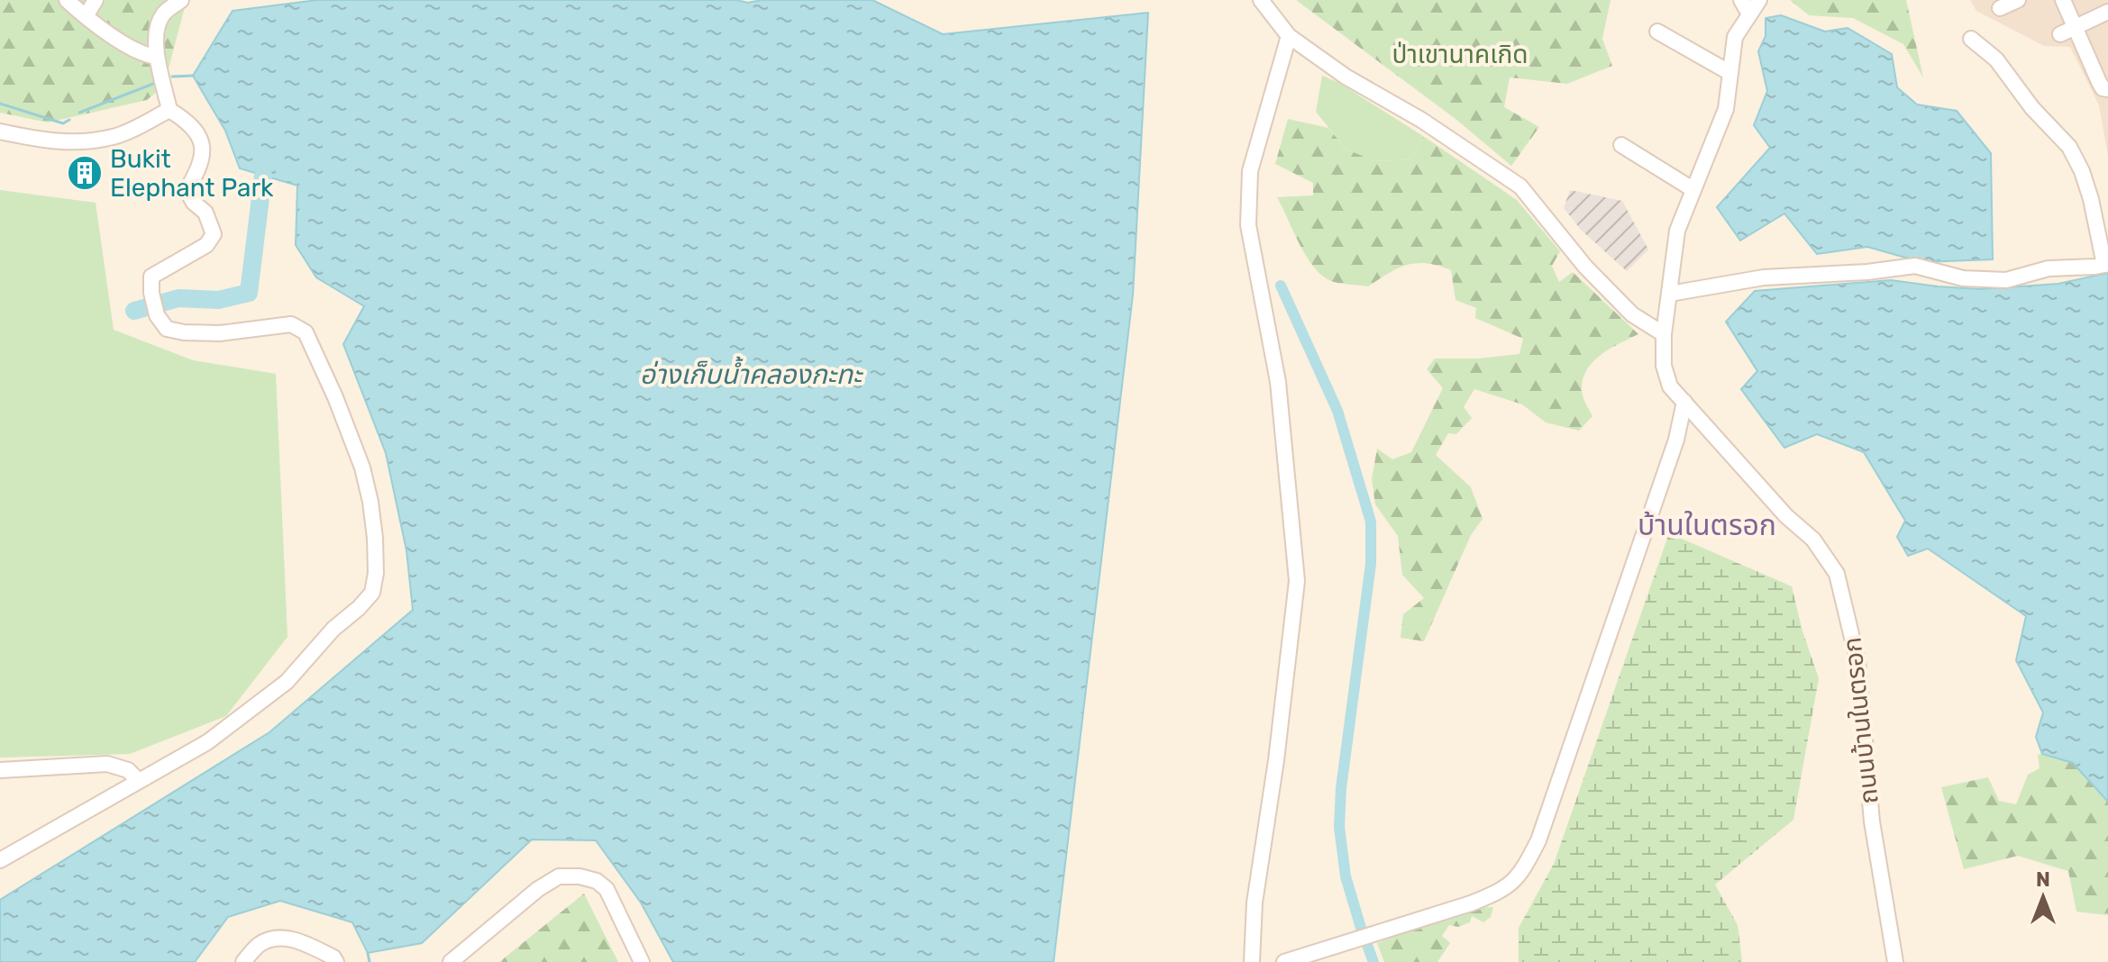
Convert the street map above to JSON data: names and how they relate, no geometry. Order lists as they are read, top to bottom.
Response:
{
  "streets": {
    "street": ["ถนนบ้านในตรอก"]
  },
  "districts": ["บ้านในตรอก"],
  "water": ["อ่างเก็บน้ำคลองกะทะ"],
  "parks": ["ป่าเขานาคเกิด"],
  "places": {
    "building": ["Bukit Elephant Park"]
  },
  "north": "top"
}
